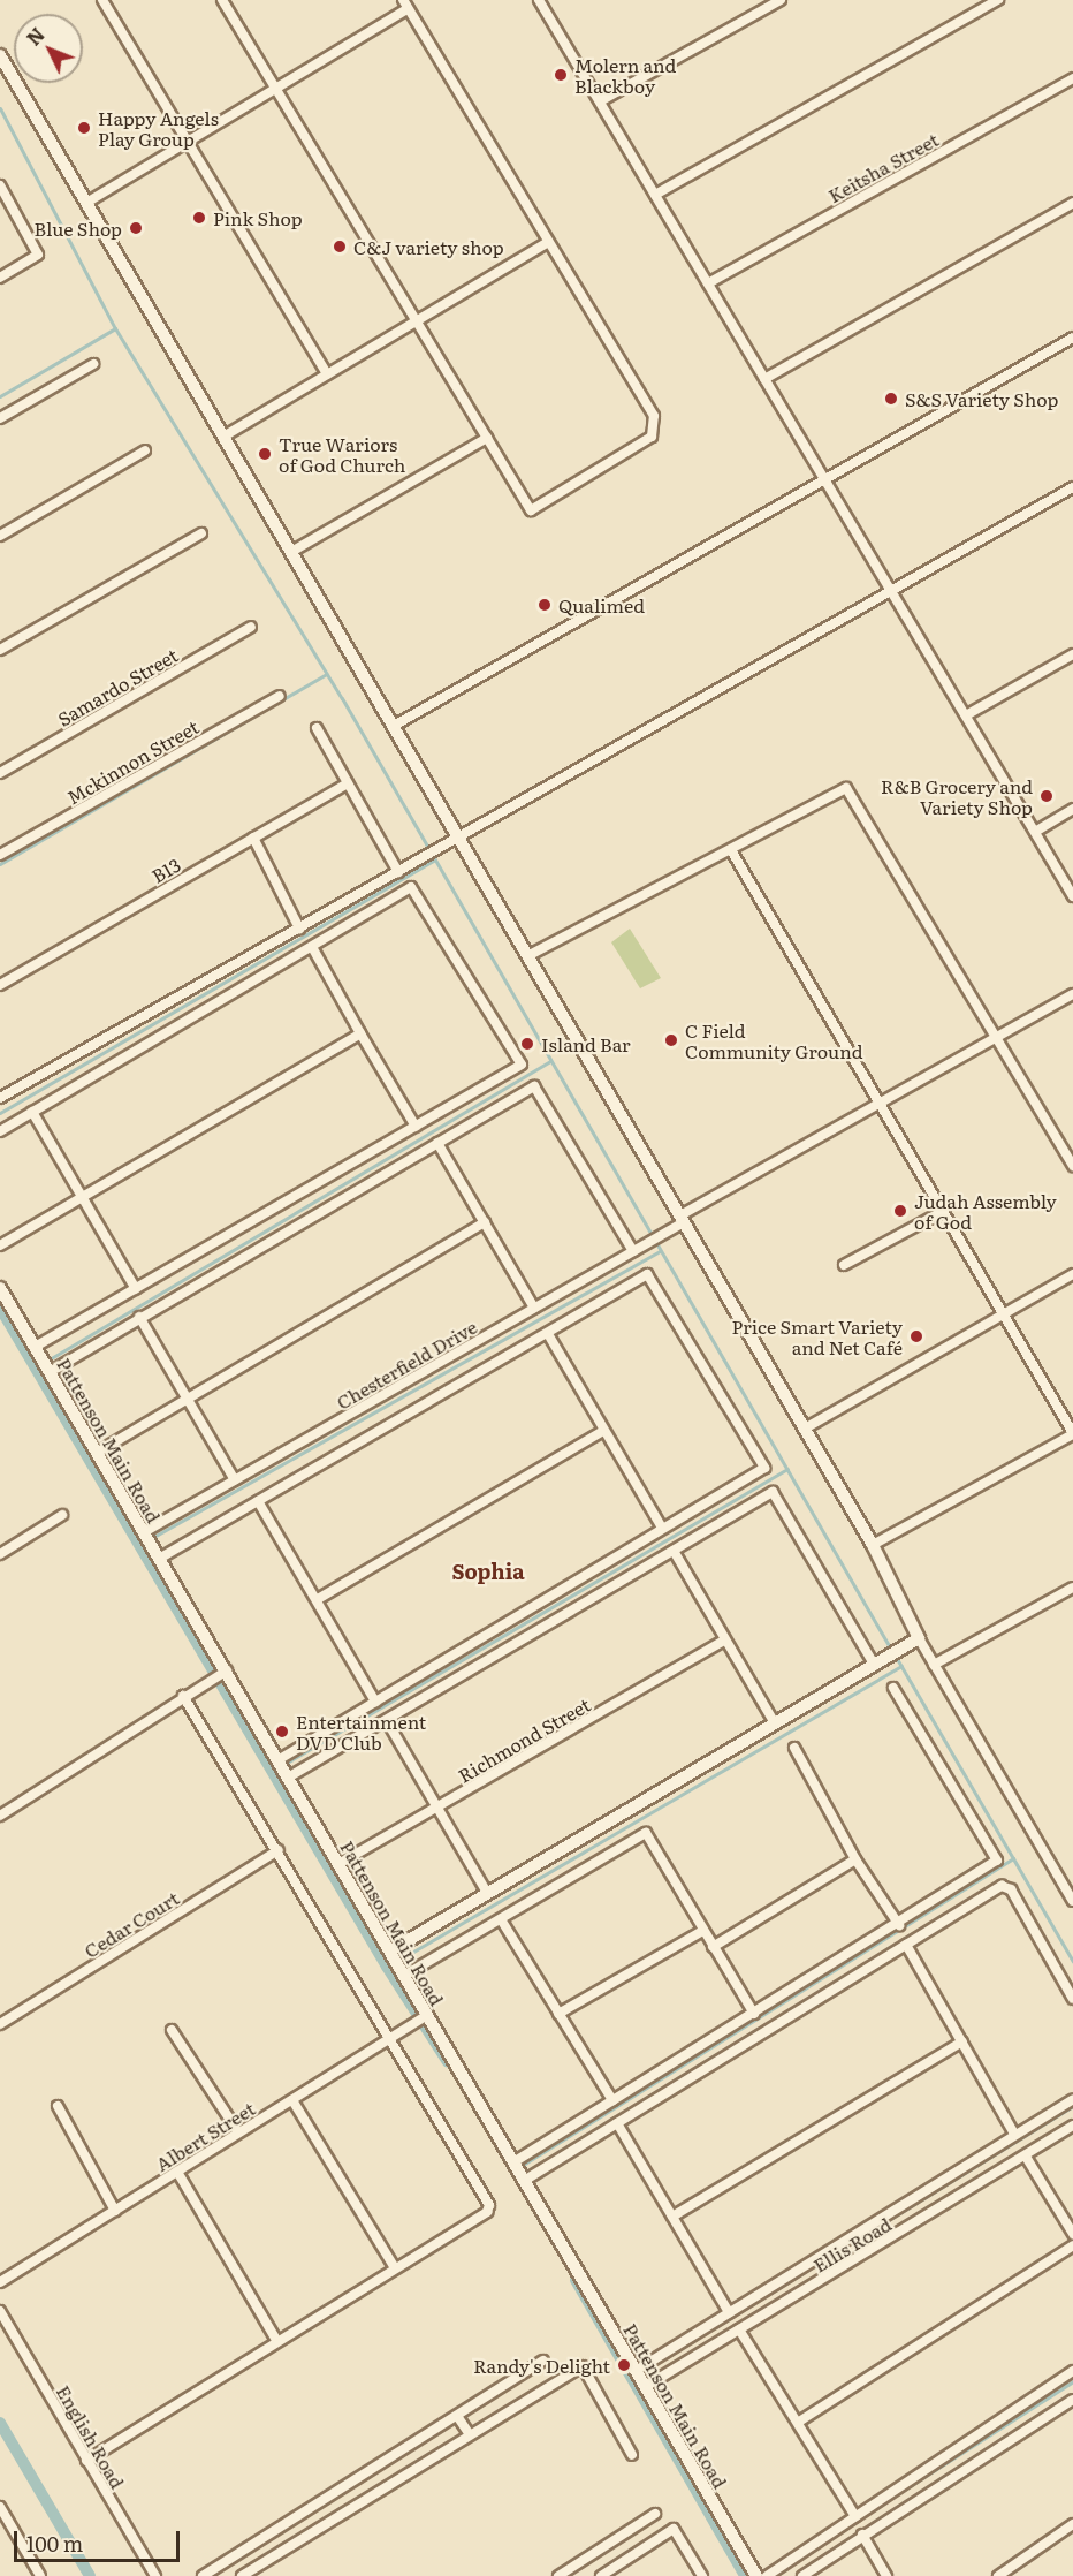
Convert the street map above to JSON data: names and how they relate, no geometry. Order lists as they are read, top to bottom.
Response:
{
  "streets": {
    "street": [
      "Keitsha Street",
      "Samardo Street",
      "Mckinnon Street",
      "B13",
      "Chesterfield Drive",
      "Pattenson Main Road",
      "Richmond Street",
      "Cedar Court",
      "Albert Street",
      "Ellis Road",
      "English Road"
    ]
  },
  "crossings": [
    ["Chesterfield Drive", "Pattenson Main Road"],
    ["Pattenson Main Road", "Richmond Street"],
    ["Pattenson Main Road", "Albert Street"],
    ["Pattenson Main Road", "Ellis Road"]
  ],
  "districts": ["Sophia"],
  "places": [
    "Molern and Blackboy",
    "Happy Angels Play Group",
    "Pink Shop",
    "Blue Shop",
    "C&J variety shop",
    "S&S Variety Shop",
    "True Wariors of God Church",
    "Qualimed",
    "R&B Grocery and Variety Shop",
    "C Field Community Ground",
    "Island Bar",
    "Judah Assembly of God",
    "Price Smart Variety and Net Café",
    "Entertainment DVD Club",
    "Randy's Delight"
  ],
  "scale_bar": "100 m",
  "north": "top left"
}
